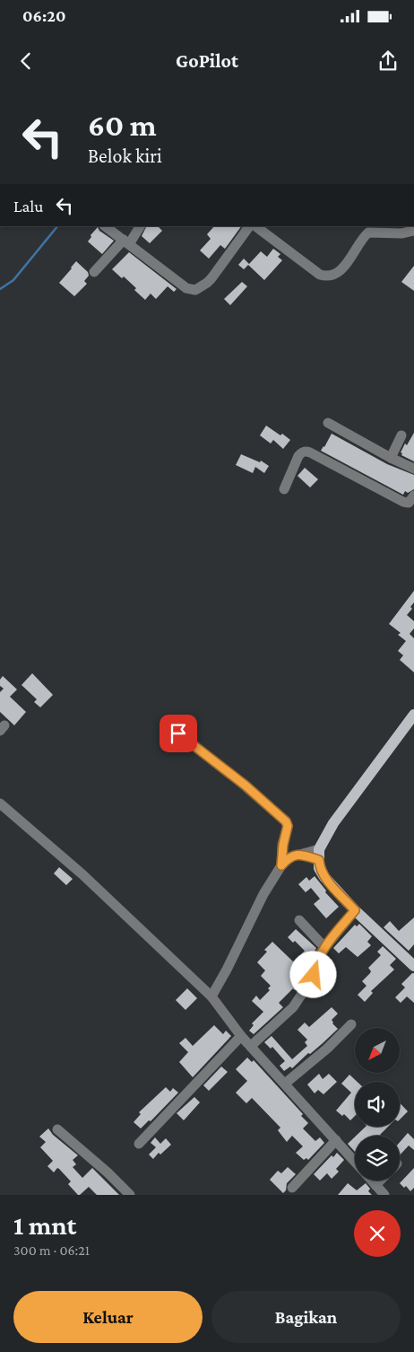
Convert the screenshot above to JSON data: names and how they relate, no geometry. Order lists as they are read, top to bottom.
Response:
{
  "north": "bottom left",
  "page": {
    "status": "06:20",
    "header": "GoPilot",
    "turn": ["60 m", "Belok kiri"],
    "then": "Lalu",
    "heading": ["1 mnt", "300 m · 06:21"],
    "buttons": ["Keluar", "Bagikan"]
  }
}
